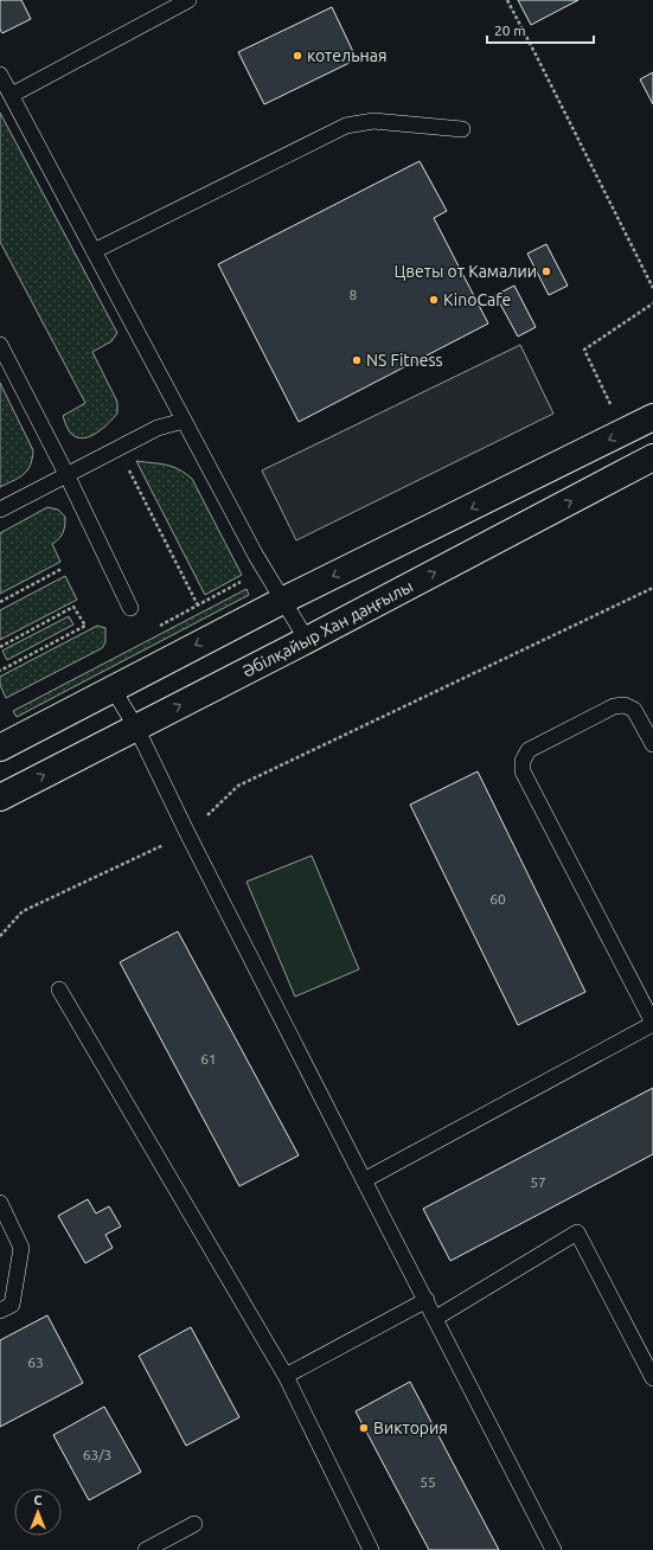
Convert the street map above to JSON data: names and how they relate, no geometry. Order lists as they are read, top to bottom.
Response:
{
  "streets": {
    "main road": ["Әбілқайыр Хан даңғылы"]
  },
  "places": [
    "котельная",
    "Цветы от Камалии",
    "KinoCafe",
    "NS Fitness",
    "Виктория"
  ],
  "house_numbers": [
    "8",
    "60",
    "61",
    "57",
    "63",
    "63/3",
    "55"
  ],
  "scale_bar": "20 m",
  "north": "top"
}
